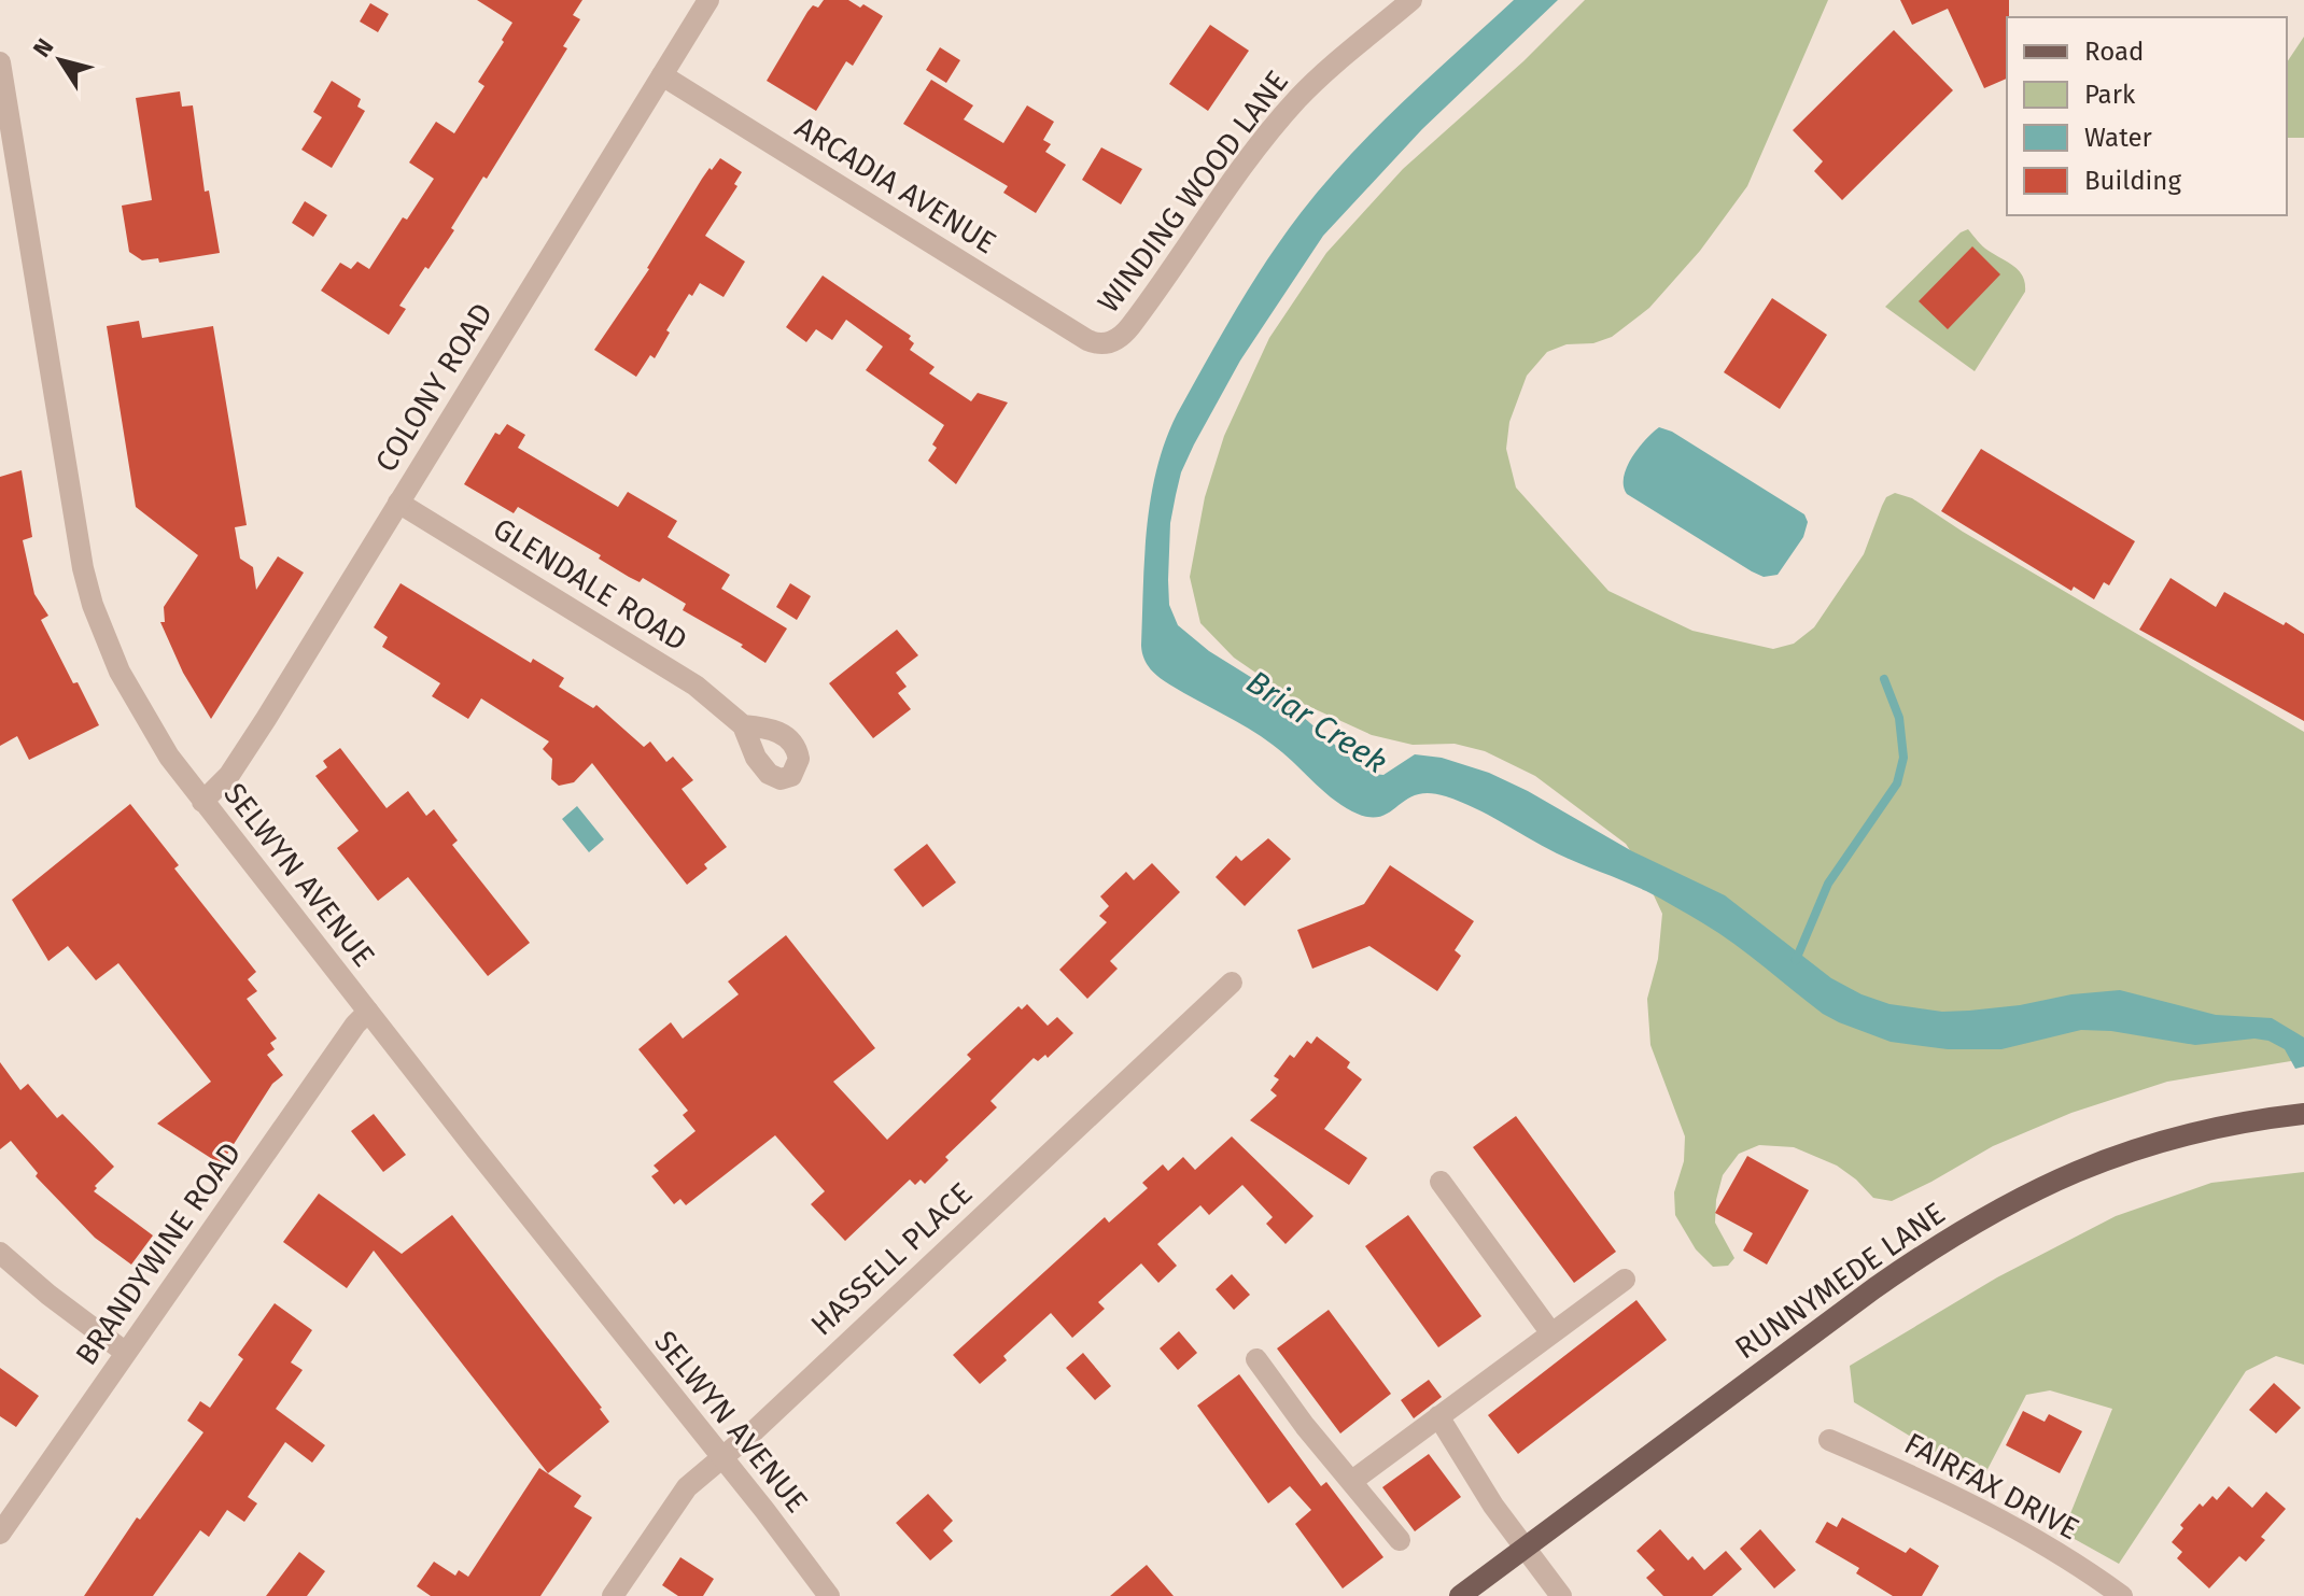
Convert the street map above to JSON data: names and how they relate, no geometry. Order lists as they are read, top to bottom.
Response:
{
  "streets": {
    "main road": ["RUNNYMEDE LANE"],
    "street": [
      "ARCADIA AVENUE",
      "WINDING WOOD LANE",
      "COLONY ROAD",
      "GLENDALE ROAD",
      "SELWYN AVENUE",
      "BRANDYWINE ROAD",
      "HASSELL PLACE",
      "FAIRFAX DRIVE"
    ]
  },
  "crossings": [
    ["ARCADIA AVENUE", "WINDING WOOD LANE"],
    ["ARCADIA AVENUE", "COLONY ROAD"],
    ["COLONY ROAD", "GLENDALE ROAD"],
    ["COLONY ROAD", "SELWYN AVENUE"],
    ["SELWYN AVENUE", "BRANDYWINE ROAD"],
    ["SELWYN AVENUE", "HASSELL PLACE"]
  ],
  "water": ["Briar Creek"],
  "legend": [
    "Road",
    "Park",
    "Water",
    "Building"
  ],
  "north": "top left"
}
